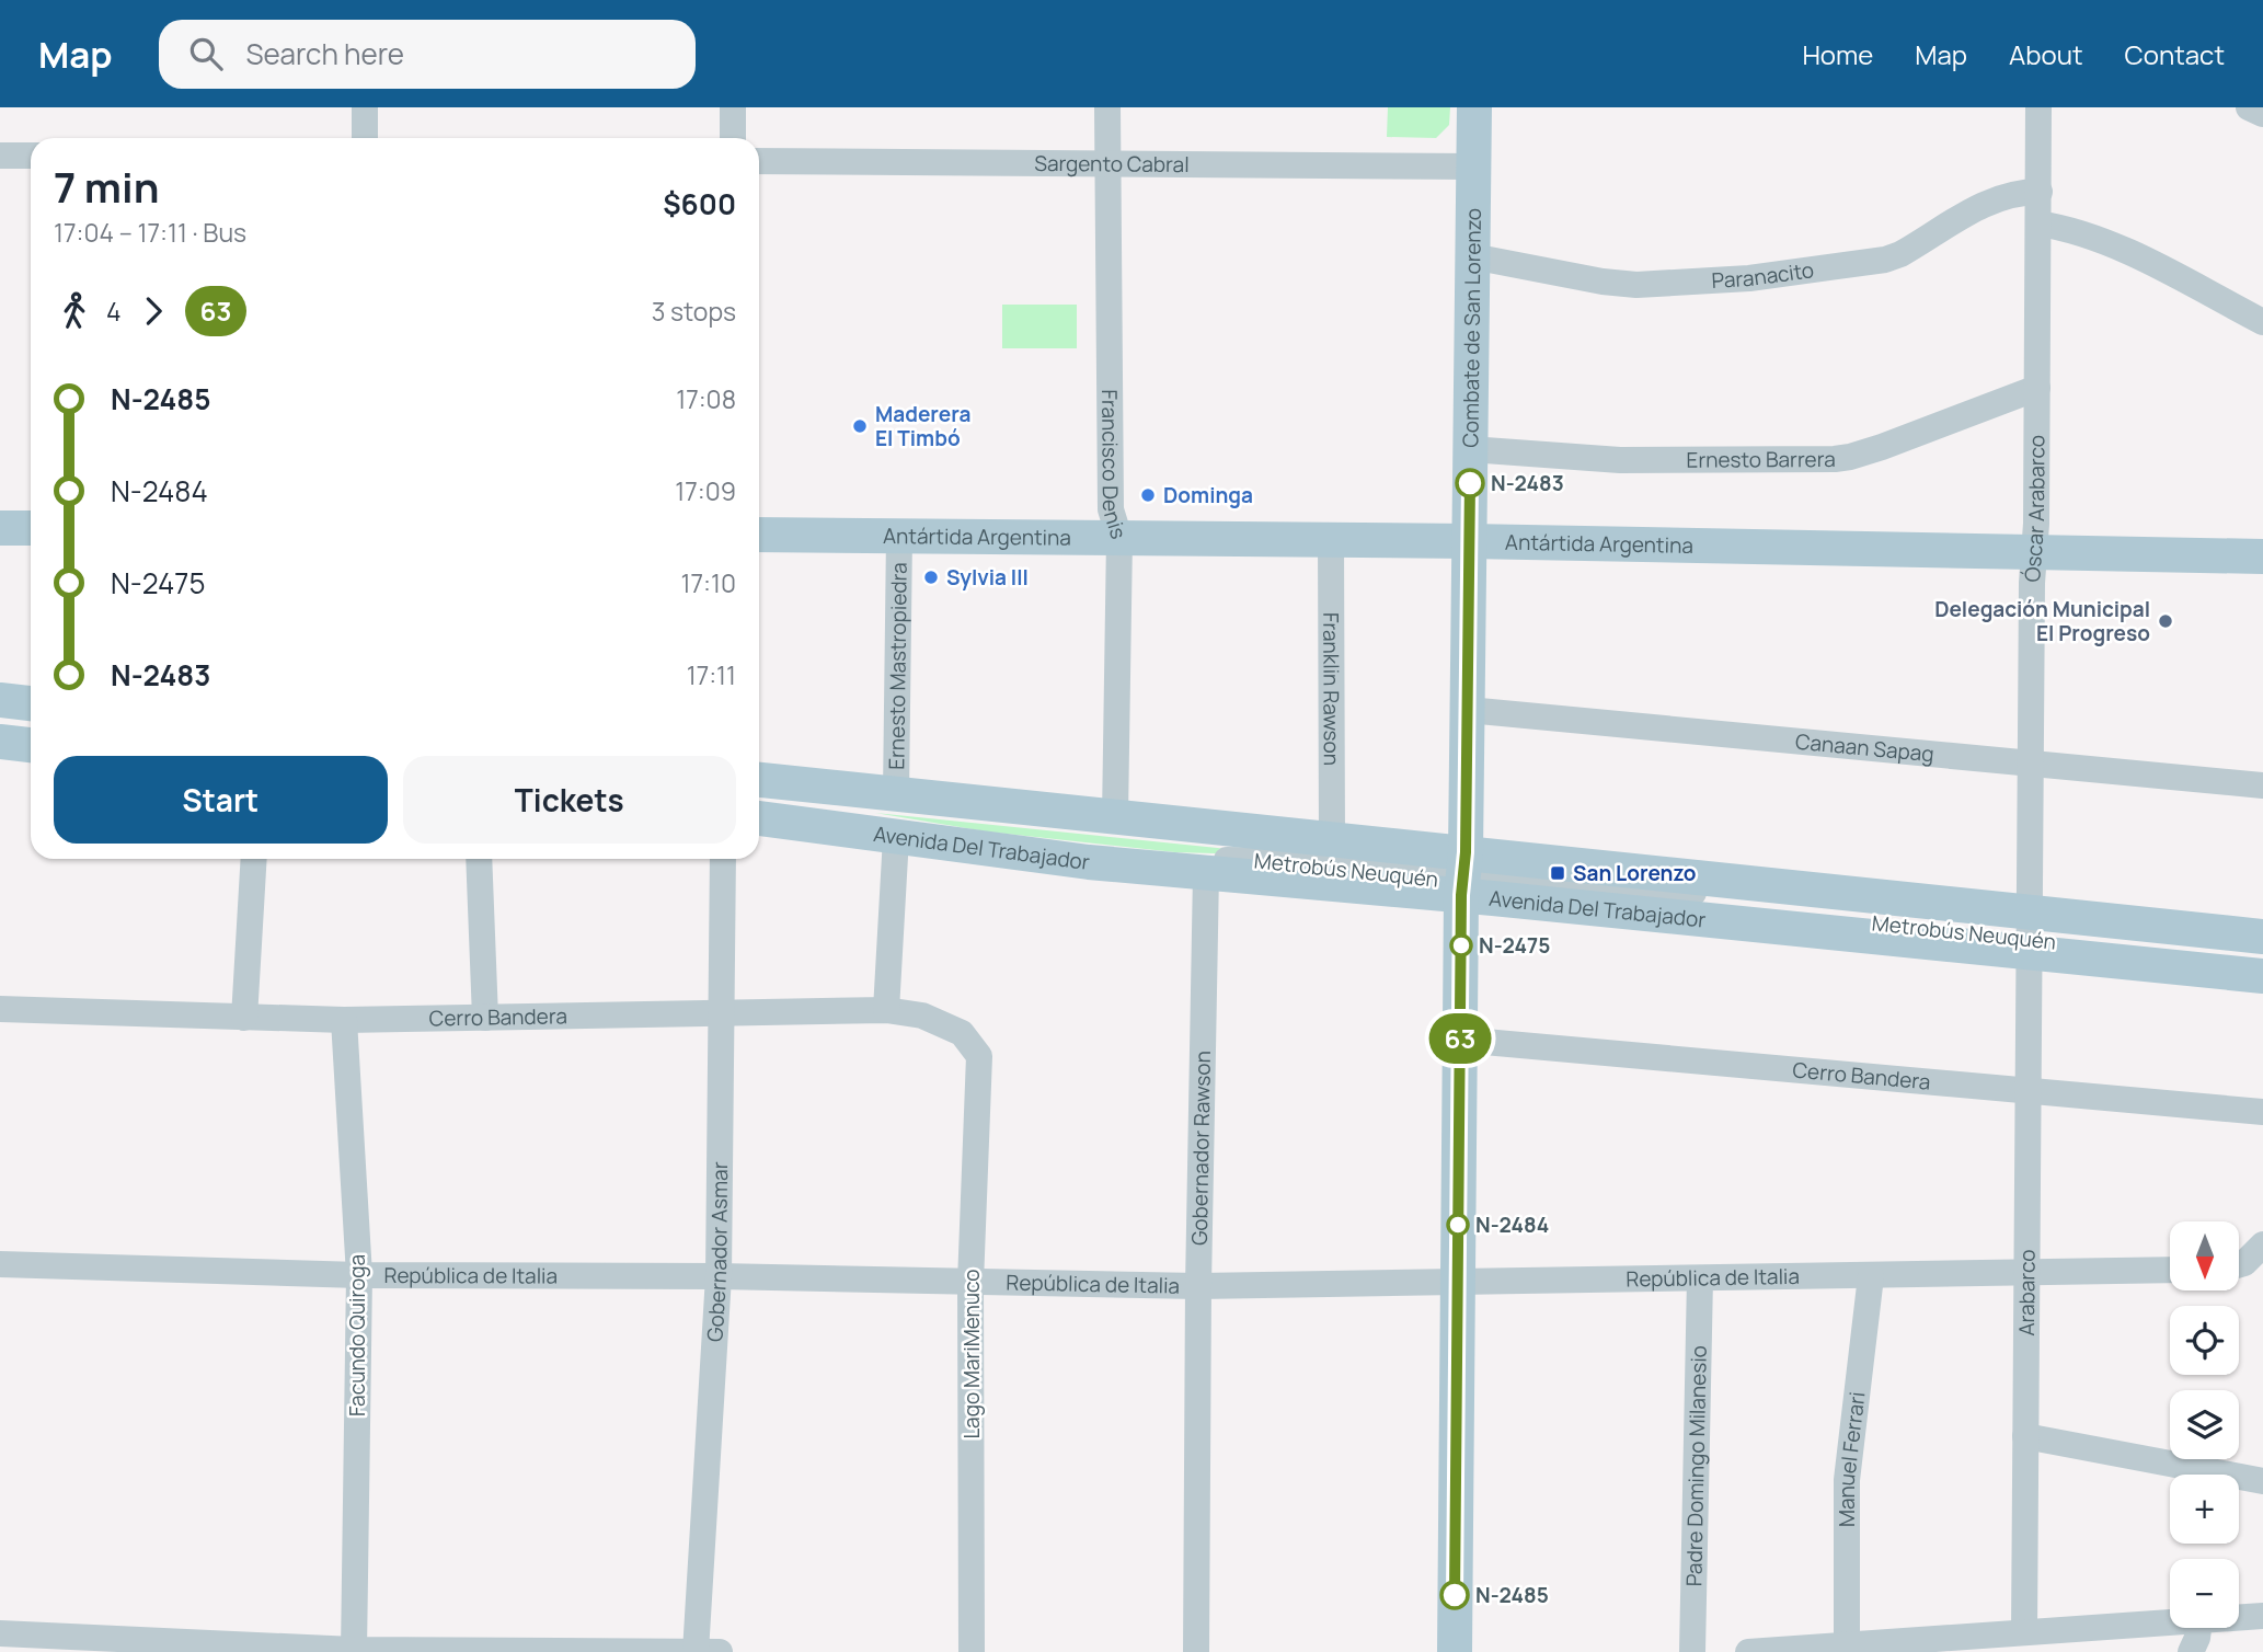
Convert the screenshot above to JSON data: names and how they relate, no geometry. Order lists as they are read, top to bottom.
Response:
{
  "streets": {
    "main road": ["Combate de San Lorenzo", "Antártida Argentina", "Avenida Del Trabajador"],
    "street": [
      "Sargento Cabral",
      "Paranacito",
      "Ernesto Barrera",
      "Francisco Denis",
      "Óscar Arabarco",
      "Ernesto Mastropiedra",
      "Franklin Rawson",
      "Canaan Sapag",
      "Metrobús Neuquén",
      "Cerro Bandera",
      "Gobernador Rawson",
      "Gobernador Asmar",
      "República de Italia",
      "Arabarco",
      "Facundo Quiroga",
      "Lago MariMenuco",
      "Manuel Ferrari",
      "Padre Domingo Milanesio"
    ]
  },
  "crossings": [
    ["Sargento Cabral", "Combate de San Lorenzo"],
    ["Sargento Cabral", "Francisco Denis"],
    ["Paranacito", "Combate de San Lorenzo"],
    ["Paranacito", "Óscar Arabarco"],
    ["Combate de San Lorenzo", "Ernesto Barrera"],
    ["Combate de San Lorenzo", "Antártida Argentina"],
    ["Combate de San Lorenzo", "Canaan Sapag"],
    ["Combate de San Lorenzo", "Avenida Del Trabajador"],
    ["Combate de San Lorenzo", "Metrobús Neuquén"],
    ["Combate de San Lorenzo", "Cerro Bandera"],
    ["Combate de San Lorenzo", "República de Italia"],
    ["Ernesto Barrera", "Óscar Arabarco"],
    ["Francisco Denis", "Antártida Argentina"],
    ["Francisco Denis", "Avenida Del Trabajador"],
    ["Óscar Arabarco", "Antártida Argentina"],
    ["Óscar Arabarco", "Canaan Sapag"],
    ["Óscar Arabarco", "Avenida Del Trabajador"],
    ["Óscar Arabarco", "Metrobús Neuquén"],
    ["Óscar Arabarco", "Arabarco"],
    ["Antártida Argentina", "Ernesto Mastropiedra"],
    ["Antártida Argentina", "Franklin Rawson"],
    ["Ernesto Mastropiedra", "Avenida Del Trabajador"],
    ["Franklin Rawson", "Avenida Del Trabajador"],
    ["Avenida Del Trabajador", "Metrobús Neuquén"],
    ["Avenida Del Trabajador", "Gobernador Rawson"],
    ["Avenida Del Trabajador", "Arabarco"],
    ["Metrobús Neuquén", "Arabarco"],
    ["Cerro Bandera", "Gobernador Asmar"],
    ["Cerro Bandera", "Arabarco"],
    ["Cerro Bandera", "Facundo Quiroga"],
    ["Cerro Bandera", "Lago MariMenuco"],
    ["Gobernador Rawson", "República de Italia"],
    ["Gobernador Asmar", "República de Italia"],
    ["República de Italia", "Arabarco"],
    ["República de Italia", "Facundo Quiroga"],
    ["República de Italia", "Lago MariMenuco"],
    ["República de Italia", "Manuel Ferrari"],
    ["República de Italia", "Padre Domingo Milanesio"]
  ],
  "places": {
    "other": [
      "Maderera El Timbó",
      "N-2483",
      "Dominga",
      "Sylvia III",
      "Delegación Municipal El Progreso",
      "N-2475",
      "N-2484",
      "N-2485"
    ],
    "transit": ["San Lorenzo"]
  },
  "lines": ["bus line 63"],
  "north": "bottom",
  "page": {
    "header": "Map",
    "search": "Search here",
    "nav": [
      "Home",
      "Map",
      "About",
      "Contact"
    ],
    "on_map": "63",
    "heading": ["7 min", "17:04 – 17:11 · Bus", "$600"],
    "legs": ["4", "63", "3 stops"],
    "list": [
      {
        "name": "N-2485",
        "value": "17:08"
      },
      {
        "name": "N-2484",
        "value": "17:09"
      },
      {
        "name": "N-2475",
        "value": "17:10"
      },
      {
        "name": "N-2483",
        "value": "17:11"
      }
    ],
    "buttons": ["Start", "Tickets"],
    "map_buttons": ["+", "−"]
  }
}
